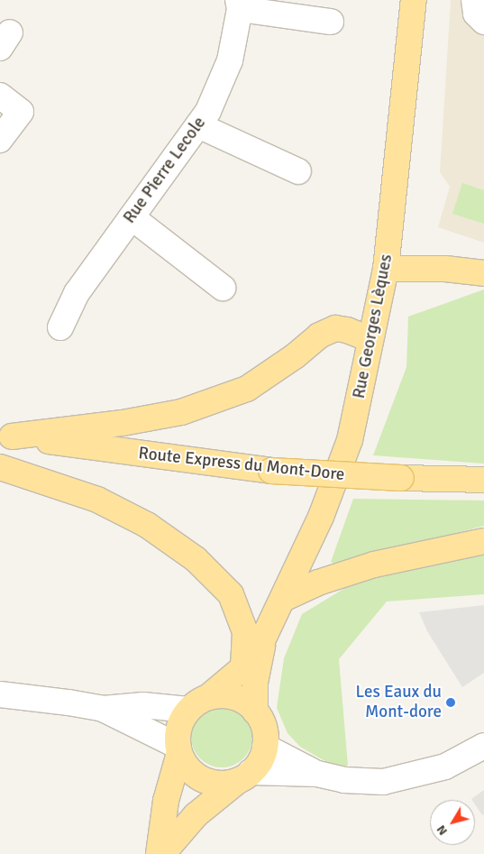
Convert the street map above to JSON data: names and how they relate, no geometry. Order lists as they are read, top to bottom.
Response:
{
  "streets": {
    "main road": ["Rue Georges Lèques", "Route Express du Mont-Dore"],
    "street": ["Rue Pierre Lecole"]
  },
  "places": ["Les Eaux du Mont-dore"],
  "north": "bottom left"
}
